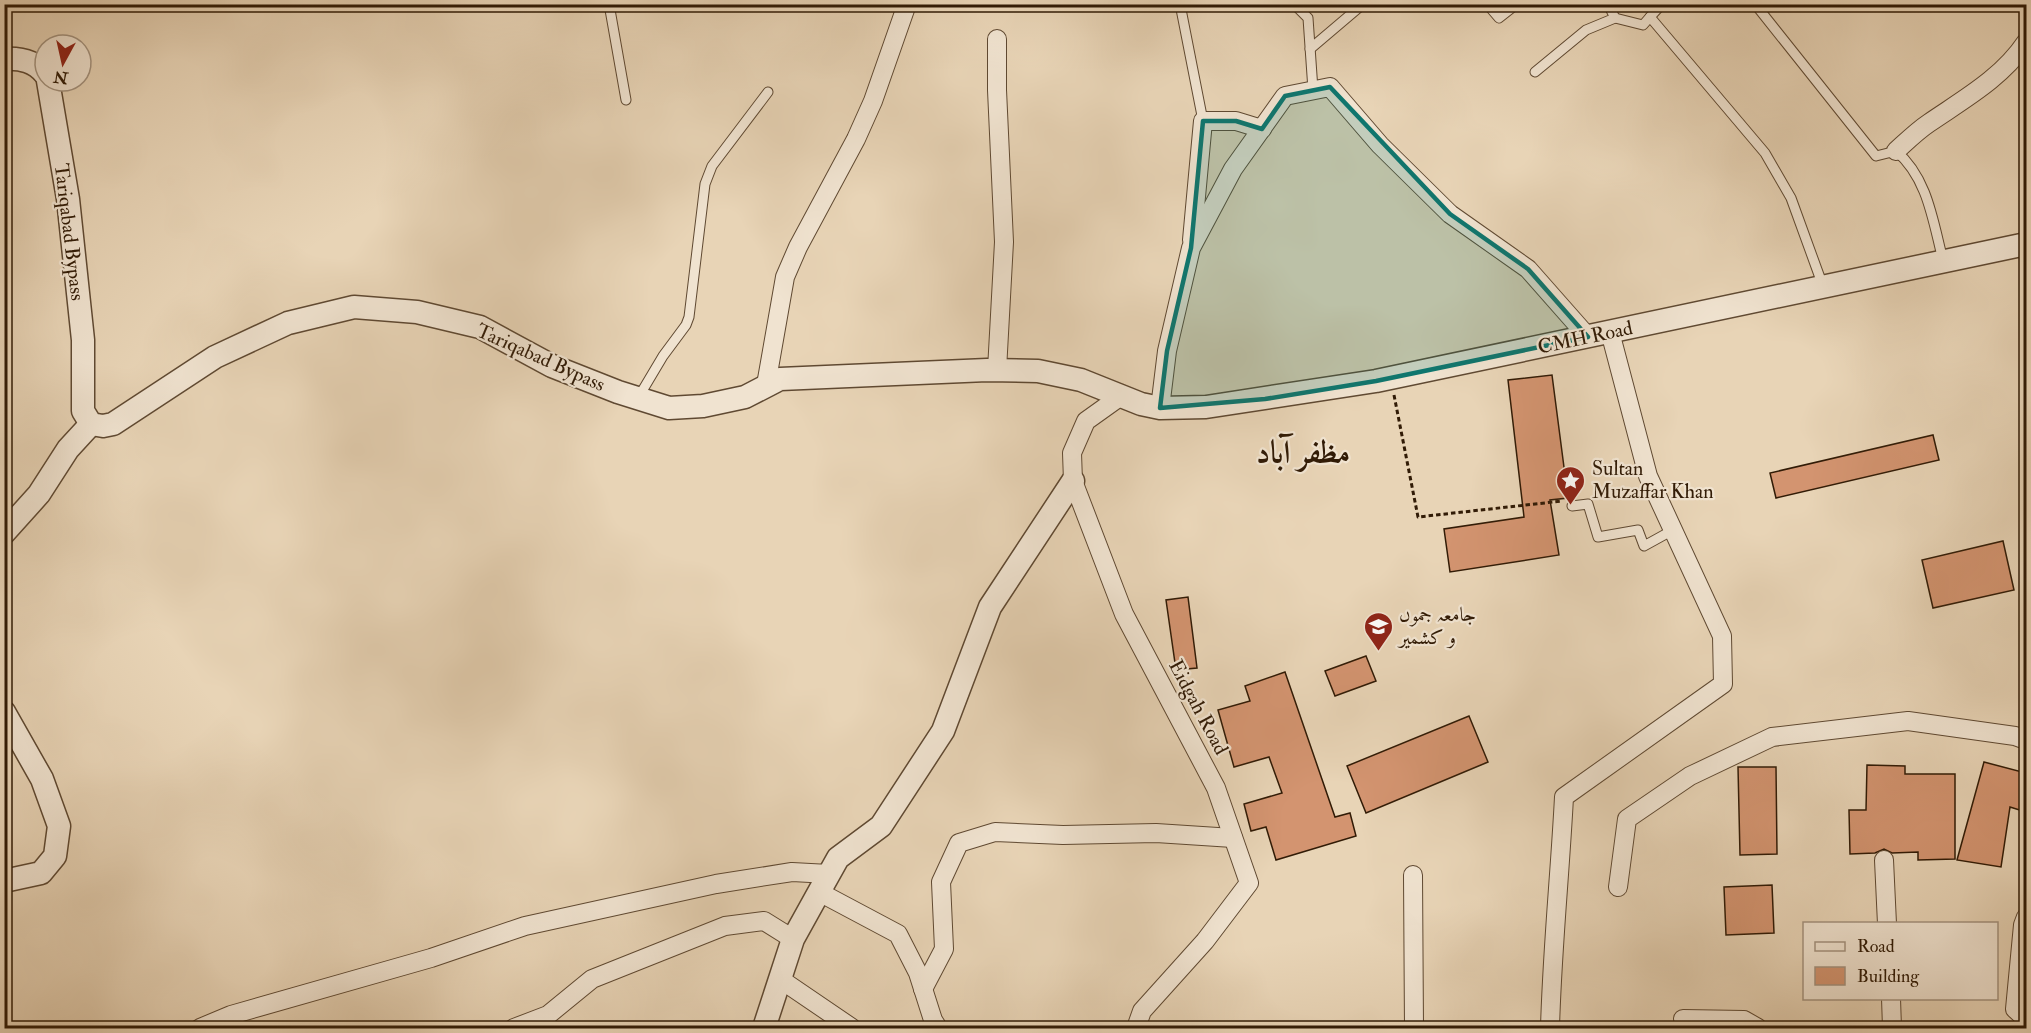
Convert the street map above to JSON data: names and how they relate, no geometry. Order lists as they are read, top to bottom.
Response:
{
  "streets": {
    "street": ["Tariqabad Bypass", "CMH Road", "Eidgah Road"]
  },
  "crossings": [
    ["Tariqabad Bypass", "CMH Road"],
    ["Tariqabad Bypass", "Eidgah Road"],
    ["CMH Road", "Eidgah Road"]
  ],
  "districts": ["مظفر آباد"],
  "places": {
    "place": ["Sultan Muzaffar Khan"],
    "school or university": ["جامعہ جموں و کشمیر"]
  },
  "legend": ["Road", "Building"],
  "north": "bottom"
}
